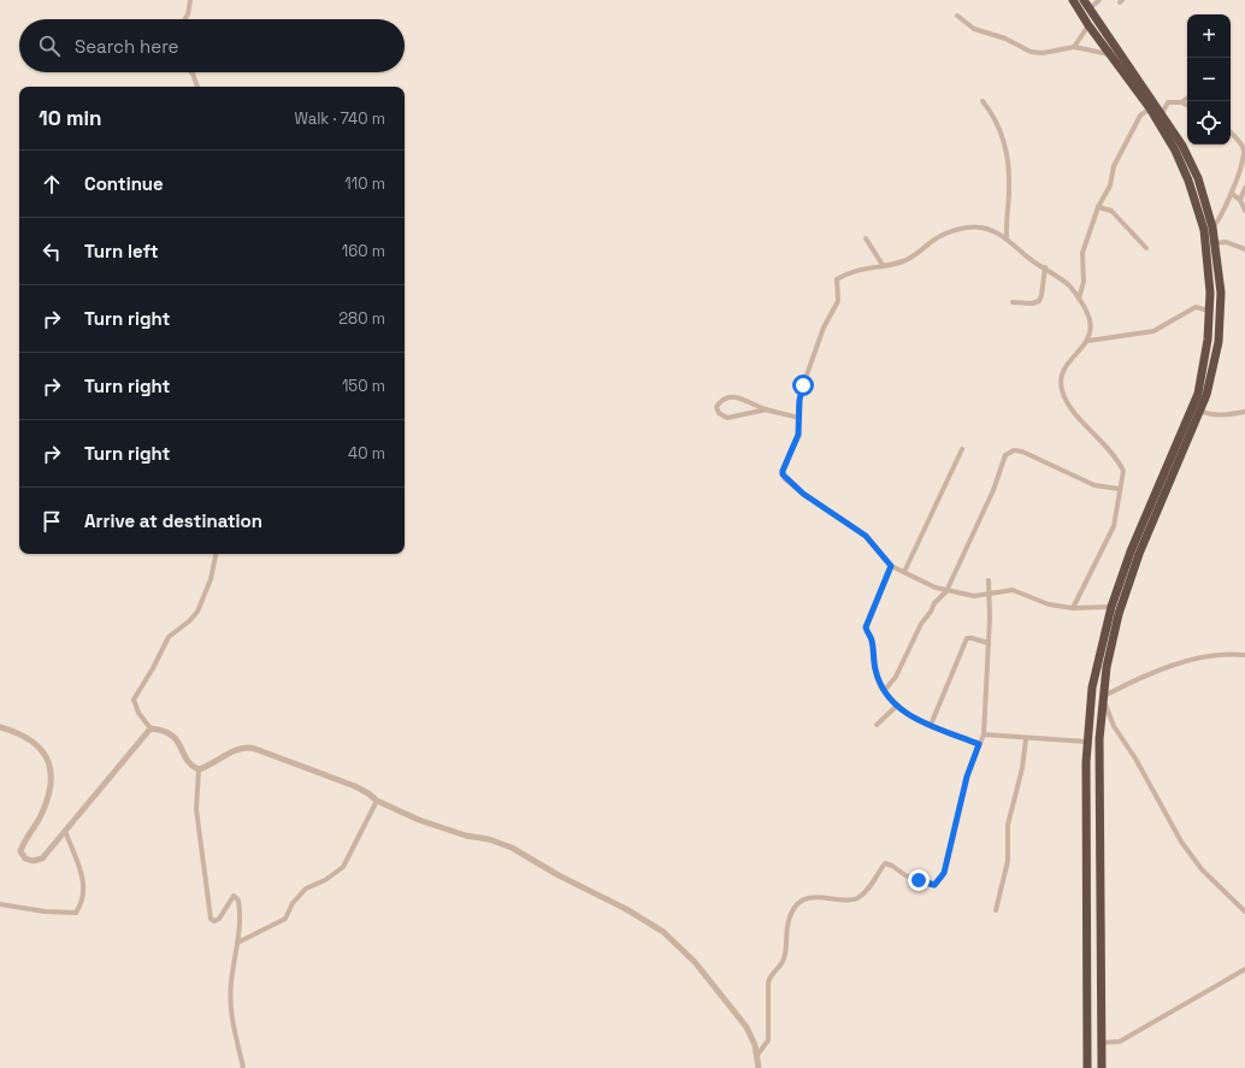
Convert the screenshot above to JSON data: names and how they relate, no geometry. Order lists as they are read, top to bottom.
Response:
{
  "page": {
    "map_buttons": ["+", "−"],
    "search": "Search here",
    "heading": ["10 min", "Walk · 740 m"],
    "list": [
      ["Continue", "110 m"],
      ["Turn left", "160 m"],
      ["Turn right", "280 m"],
      ["Turn right", "150 m"],
      ["Turn right", "40 m"],
      "Arrive at destination"
    ]
  }
}
